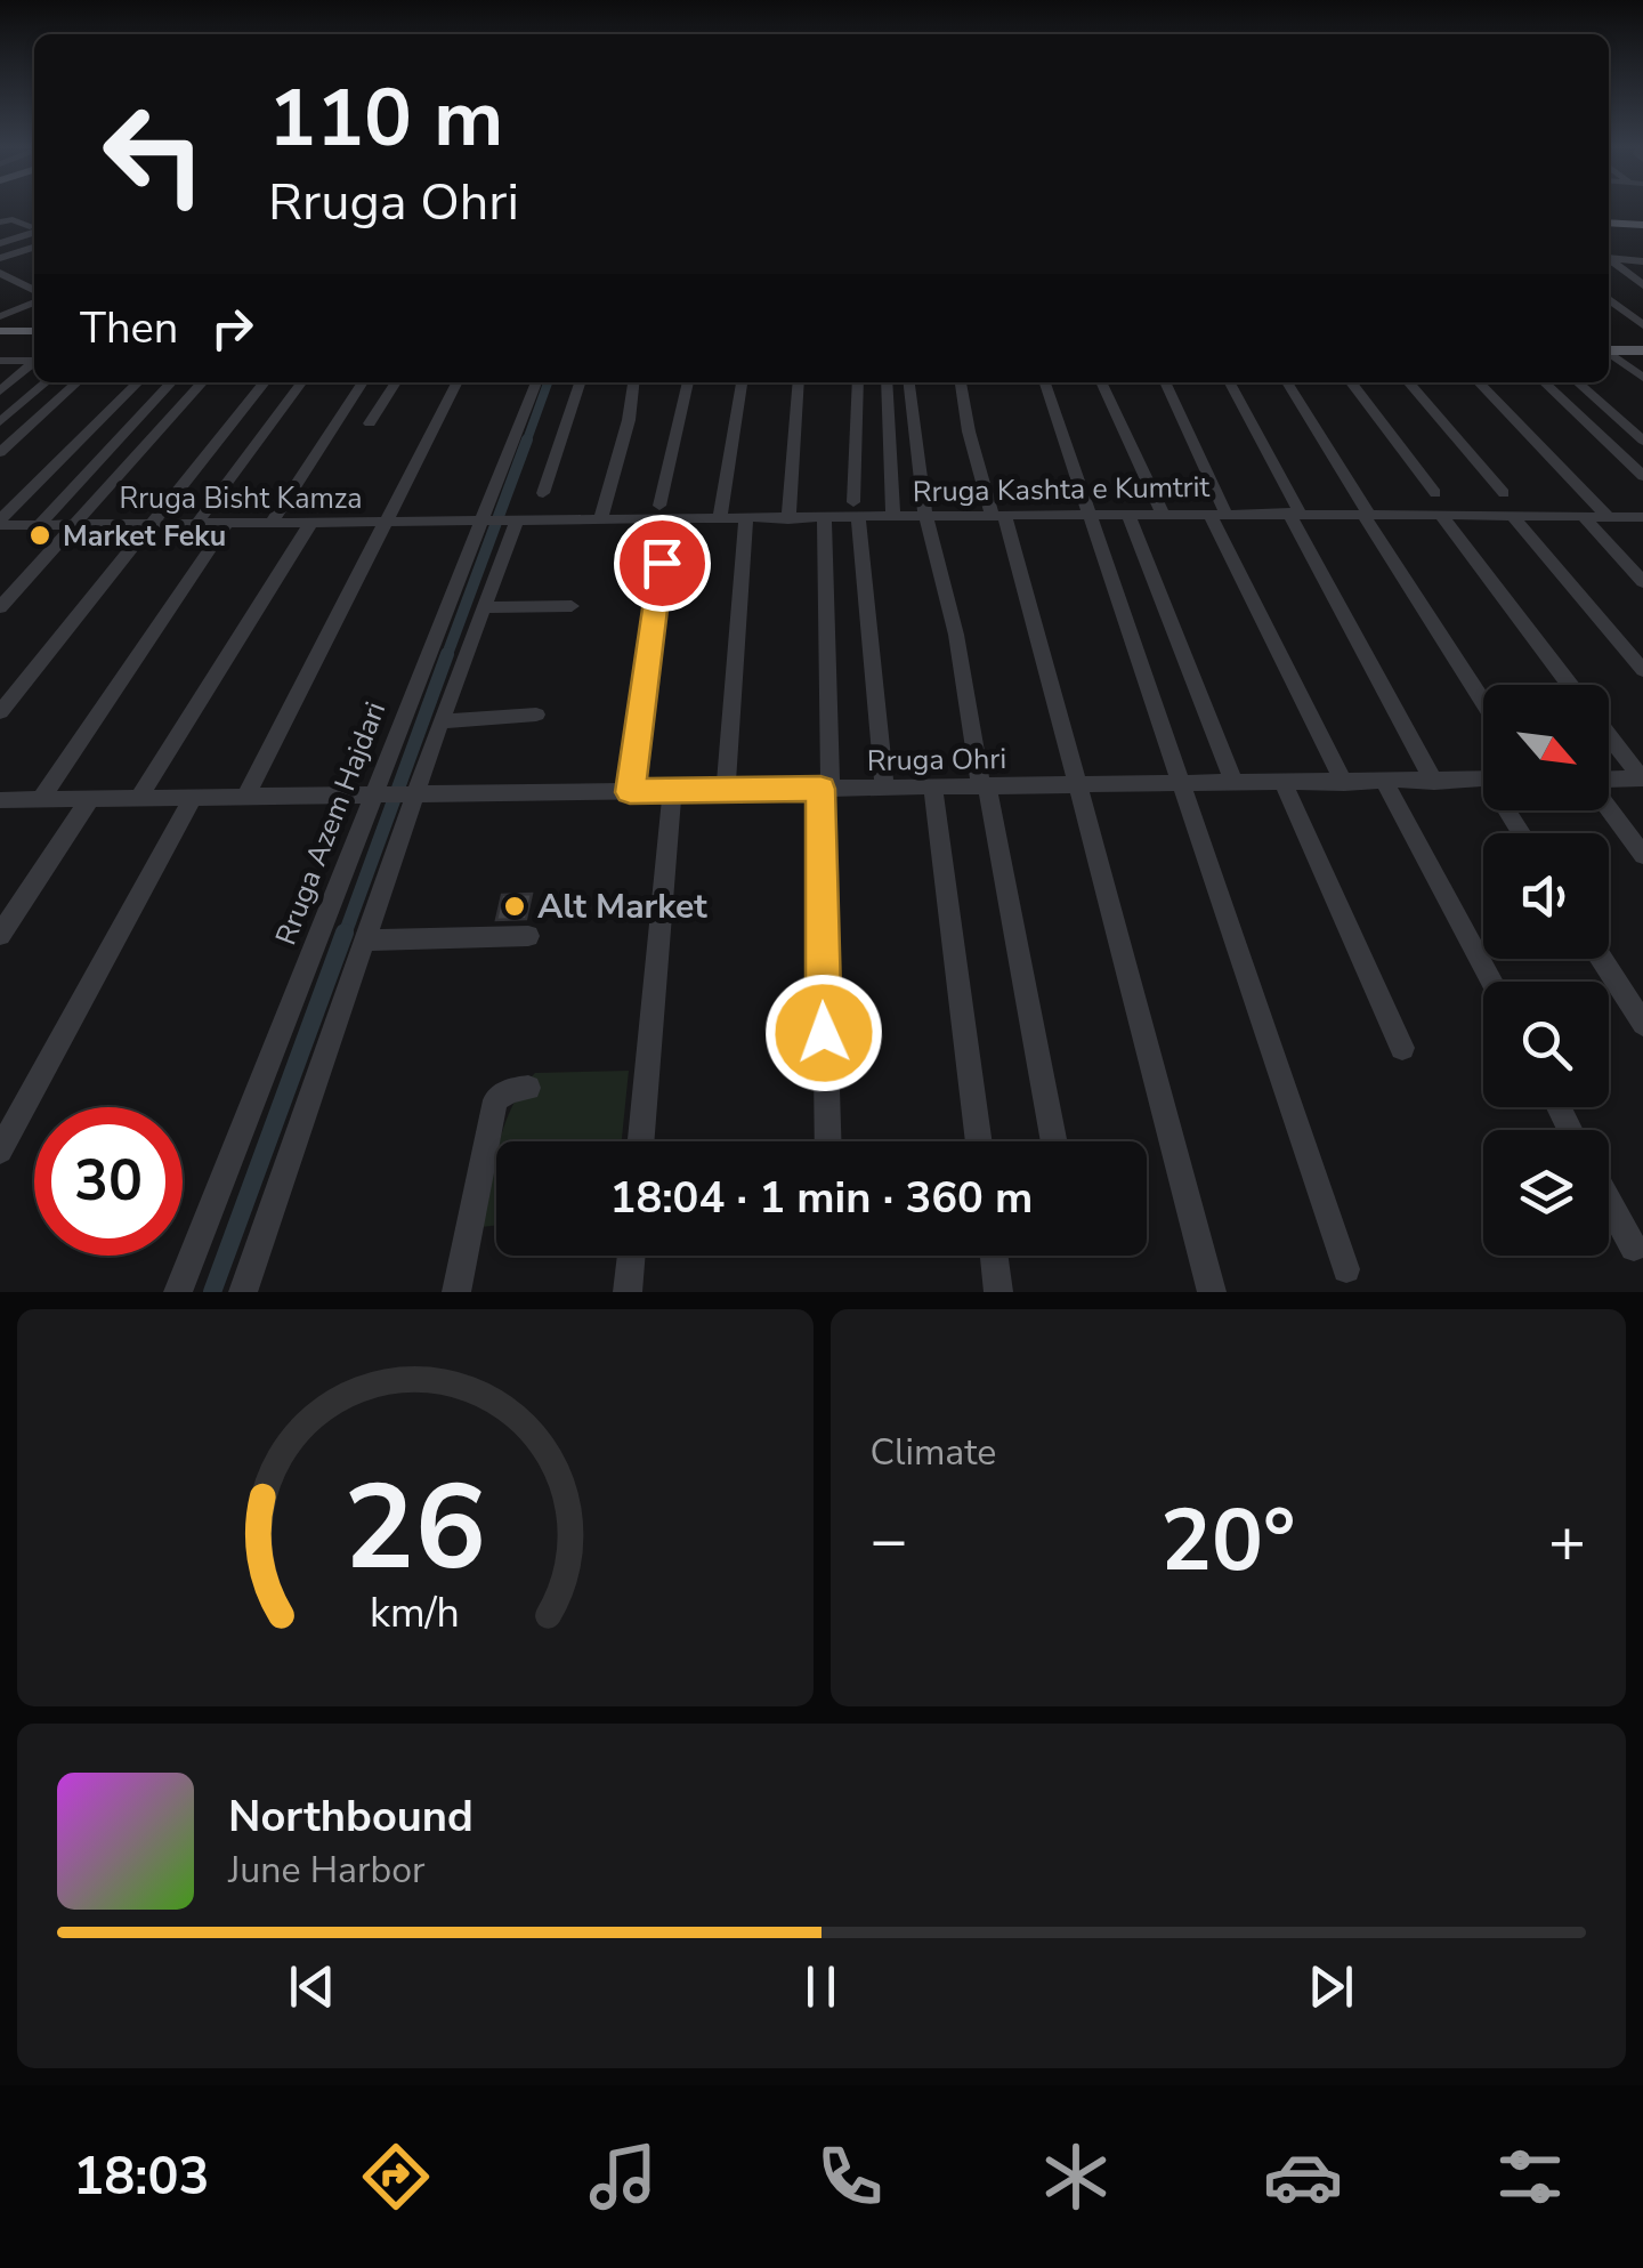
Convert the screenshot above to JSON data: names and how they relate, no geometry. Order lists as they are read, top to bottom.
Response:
{
  "streets": {
    "street": [
      "Rruga Kashta e Kumtrit",
      "Rruga Bisht Kamza",
      "Rruga Ohri",
      "Rruga Azem Hajdari"
    ]
  },
  "crossings": [
    ["Rruga Kashta e Kumtrit", "Rruga Bisht Kamza"],
    ["Rruga Kashta e Kumtrit", "Rruga Azem Hajdari"],
    ["Rruga Bisht Kamza", "Rruga Azem Hajdari"],
    ["Rruga Ohri", "Rruga Azem Hajdari"]
  ],
  "places": ["Market Feku", "Alt Market"],
  "north": "bottom right",
  "page": {
    "turn": ["110 m", "Rruga Ohri"],
    "then": "Then",
    "limit": "30",
    "trip": "18:04 · 1 min · 360 m",
    "tile": "Climate",
    "heat": ["−", "20°", "+"],
    "song": ["Northbound", "June Harbor"],
    "tabs": "18:03",
    "gauge": ["26", "km/h"]
  }
}
